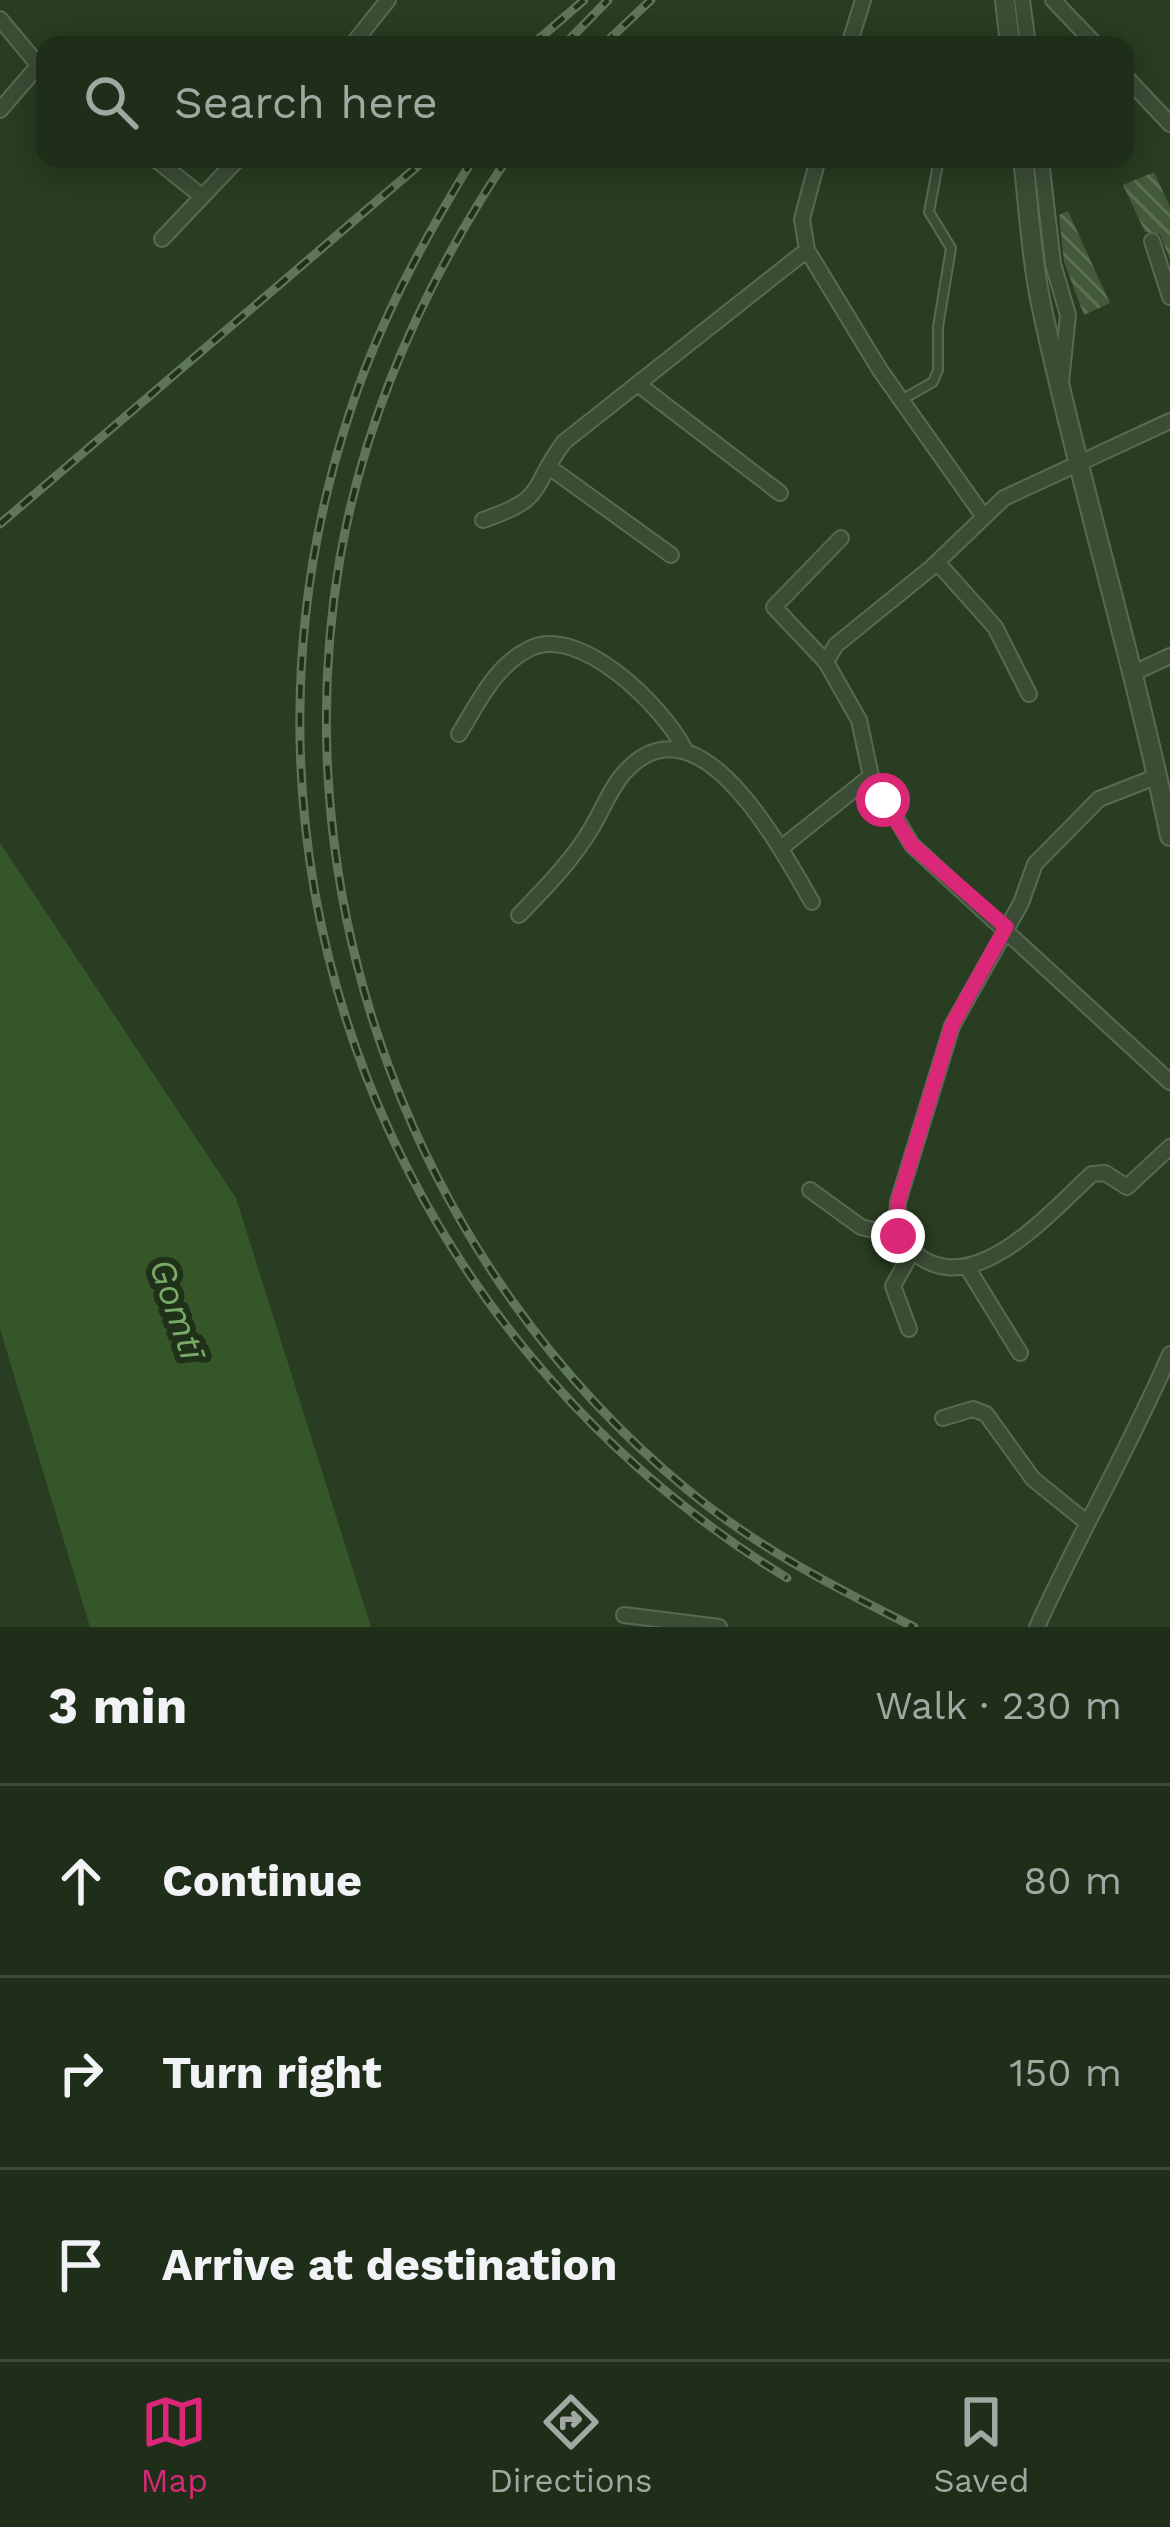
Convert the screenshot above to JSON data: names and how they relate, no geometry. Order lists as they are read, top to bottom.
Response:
{
  "water": ["Gomtī"],
  "page": {
    "search": "Search here",
    "heading": ["3 min", "Walk · 230 m"],
    "list": [
      ["Continue", "80 m"],
      ["Turn right", "150 m"],
      "Arrive at destination"
    ],
    "nav": ["Map", "Directions", "Saved"]
  }
}
